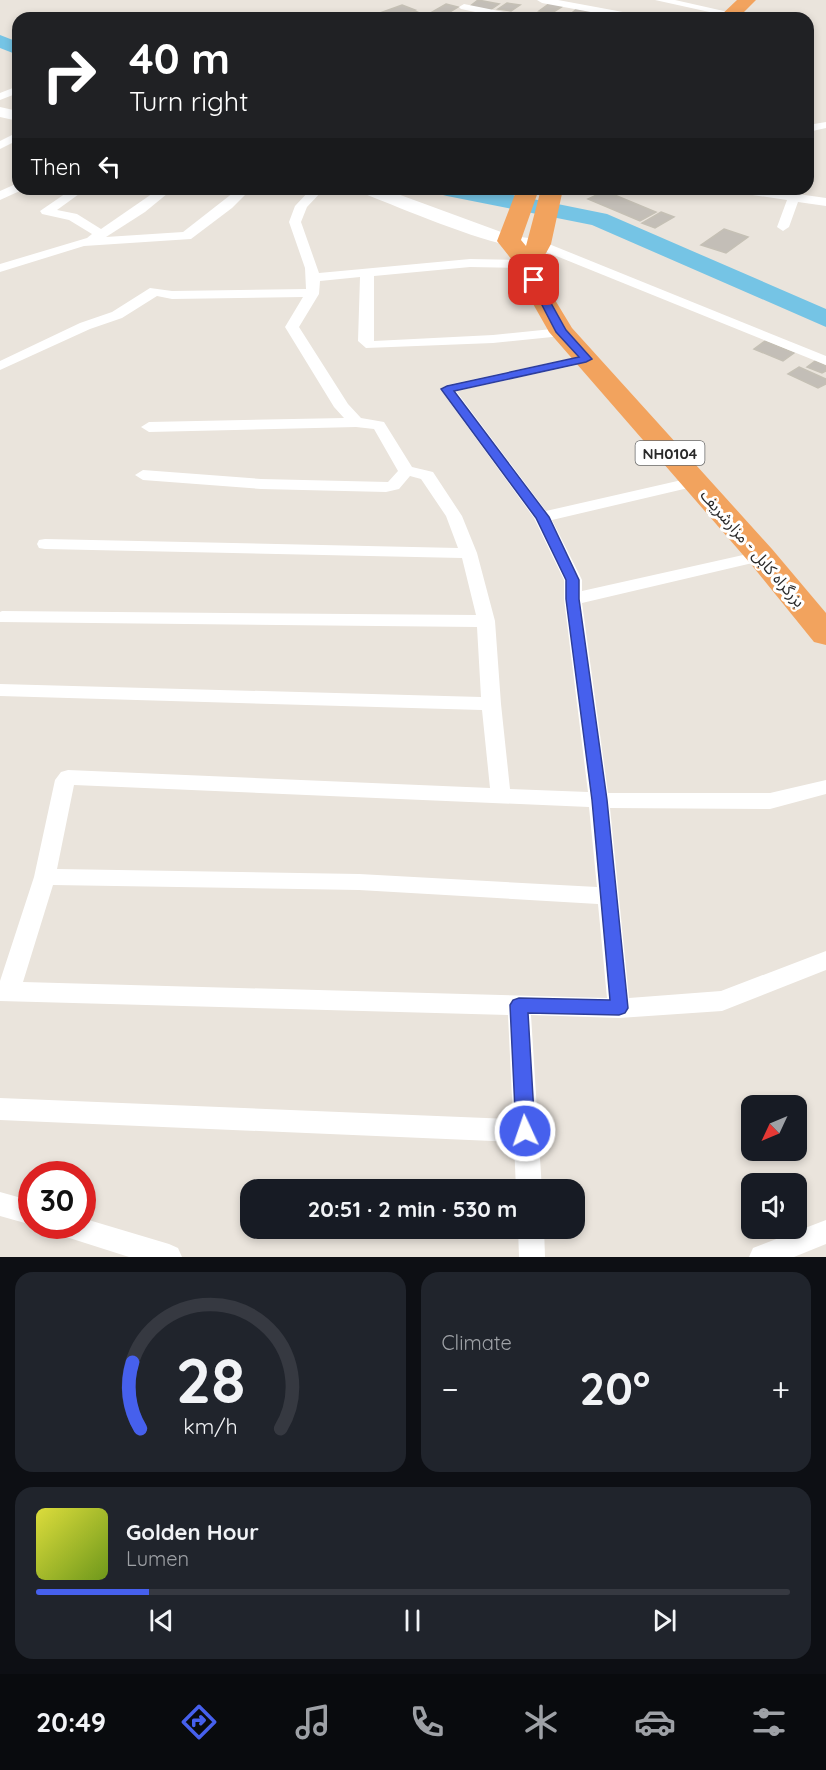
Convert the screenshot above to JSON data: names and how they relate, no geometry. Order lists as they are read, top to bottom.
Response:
{
  "streets": {
    "highway": ["NH0104", "بزرگراه کابل - مزارشریف"]
  },
  "north": "bottom left",
  "page": {
    "turn": ["40 m", "Turn right"],
    "then": "Then",
    "limit": "30",
    "trip": "20:51 · 2 min · 530 m",
    "tile": "Climate",
    "heat": ["−", "20°", "+"],
    "song": ["Golden Hour", "Lumen"],
    "tabs": "20:49",
    "gauge": ["28", "km/h"]
  }
}
